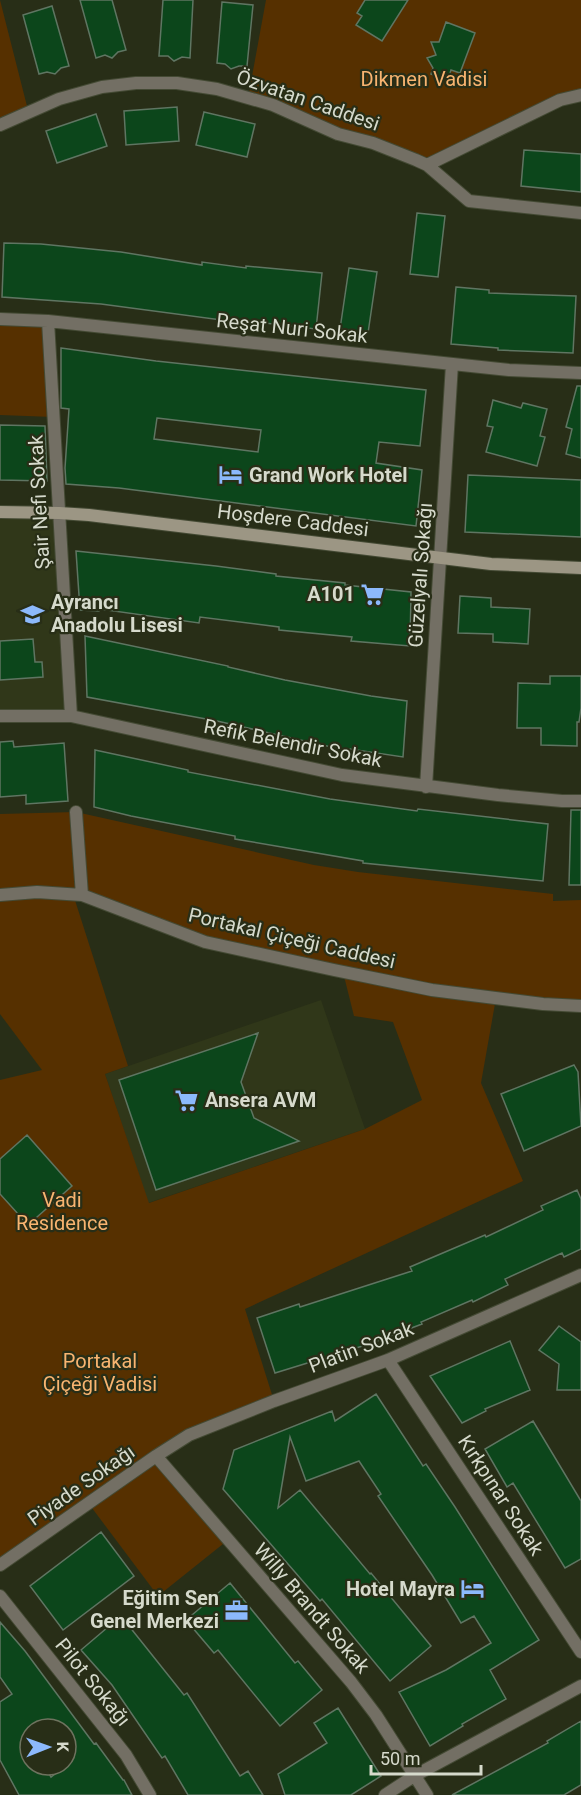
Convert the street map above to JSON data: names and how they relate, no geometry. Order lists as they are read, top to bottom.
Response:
{
  "streets": {
    "main road": ["Hoşdere Caddesi"],
    "street": [
      "Özvatan Caddesi",
      "Reşat Nuri Sokak",
      "Şair Nefi Sokak",
      "Güzelyalı Sokağı",
      "Refik Belendir Sokak",
      "Portakal Çiçeği Caddesi",
      "Platin Sokak",
      "Piyade Sokağı",
      "Kırkpınar Sokak",
      "Willy Brandt Sokak",
      "Pilot Sokağı"
    ]
  },
  "crossings": [
    ["Reşat Nuri Sokak", "Şair Nefi Sokak"],
    ["Reşat Nuri Sokak", "Güzelyalı Sokağı"],
    ["Şair Nefi Sokak", "Hoşdere Caddesi"],
    ["Şair Nefi Sokak", "Refik Belendir Sokak"],
    ["Hoşdere Caddesi", "Güzelyalı Sokağı"],
    ["Güzelyalı Sokağı", "Refik Belendir Sokak"],
    ["Platin Sokak", "Piyade Sokağı"],
    ["Platin Sokak", "Kırkpınar Sokak"],
    ["Platin Sokak", "Willy Brandt Sokak"],
    ["Piyade Sokağı", "Willy Brandt Sokak"]
  ],
  "parks": ["Dikmen Vadisi", "Vadi Residence", "Portakal Çiçeği Vadisi"],
  "places": {
    "hotel": ["Grand Work Hotel", "Hotel Mayra"],
    "supermarket": ["A101", "Ansera AVM"],
    "school or university": ["Ayrancı Anadolu Lisesi"],
    "office": ["Eğitim Sen Genel Merkezi"]
  },
  "scale_bar": "50 m",
  "north": "right"
}
